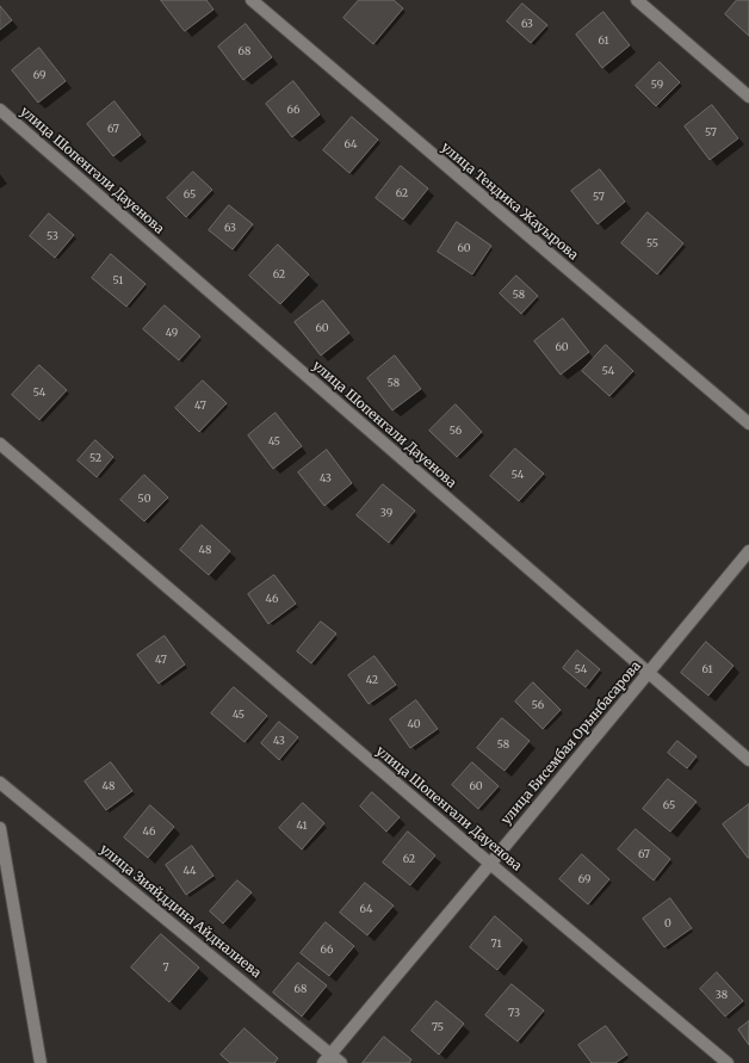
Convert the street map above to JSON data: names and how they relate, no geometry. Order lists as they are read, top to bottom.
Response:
{
  "streets": {
    "street": [
      "улица Шопенгали Дауенова",
      "улица Тендика Жауырова",
      "улица Бисембая Орынбасарова",
      "улица Зияйддина Айдналиева"
    ]
  },
  "crossings": [
    ["улица Шопенгали Дауенова", "улица Бисембая Орынбасарова"],
    ["улица Бисембая Орынбасарова", "улица Зияйддина Айдналиева"]
  ],
  "house_numbers": [
    "63",
    "61",
    "68",
    "69",
    "59",
    "66",
    "67",
    "57",
    "64",
    "62",
    "65",
    "57",
    "63",
    "53",
    "55",
    "60",
    "62",
    "51",
    "58",
    "60",
    "49",
    "60",
    "54",
    "58",
    "54",
    "47",
    "56",
    "45",
    "52",
    "54",
    "43",
    "50",
    "39",
    "48",
    "46",
    "47",
    "54",
    "61",
    "42",
    "56",
    "45",
    "40",
    "43",
    "58",
    "48",
    "60",
    "65",
    "41",
    "46",
    "67",
    "62",
    "44",
    "69",
    "64",
    "0",
    "71",
    "66",
    "7",
    "68",
    "38",
    "73",
    "75"
  ]
}
